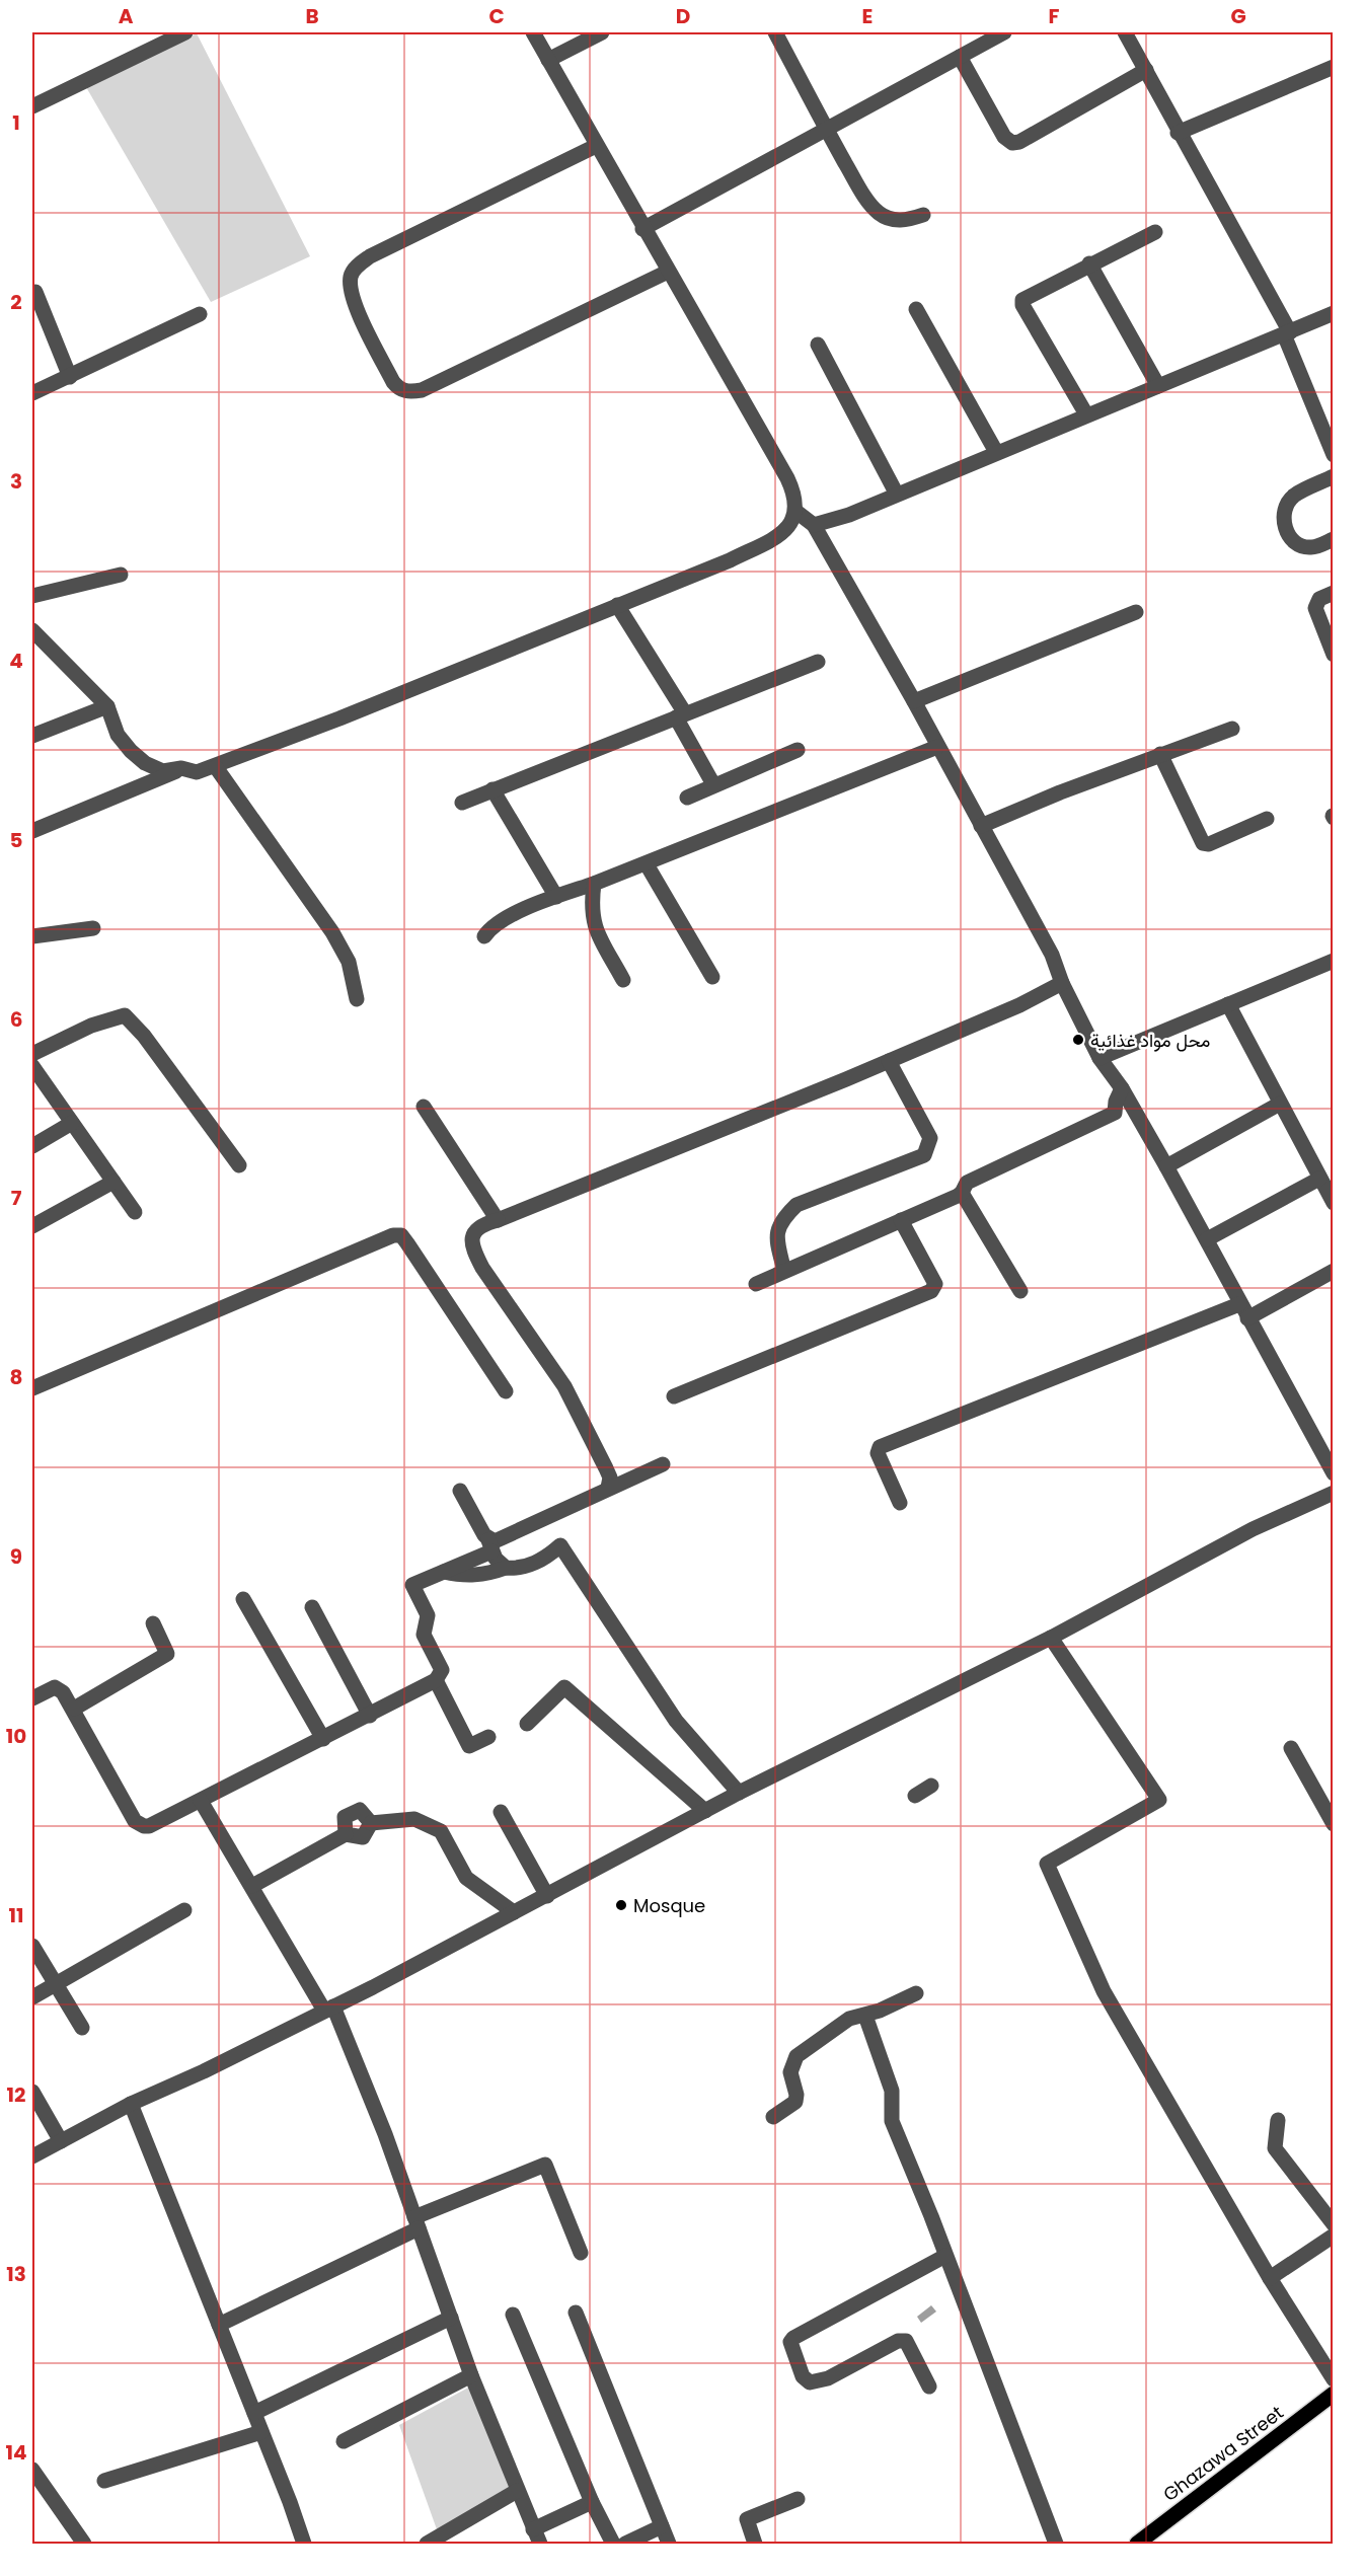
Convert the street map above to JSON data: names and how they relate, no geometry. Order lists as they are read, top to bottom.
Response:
{
  "streets": {
    "main road": ["Ghazawa Street"]
  },
  "places": ["محل مواد غذائية", "Mosque"],
  "grid": {
    "columns": [
      "A",
      "B",
      "C",
      "D",
      "E",
      "F",
      "G"
    ],
    "rows": [
      "1",
      "2",
      "3",
      "4",
      "5",
      "6",
      "7",
      "8",
      "9",
      "10",
      "11",
      "12",
      "13",
      "14"
    ]
  }
}
